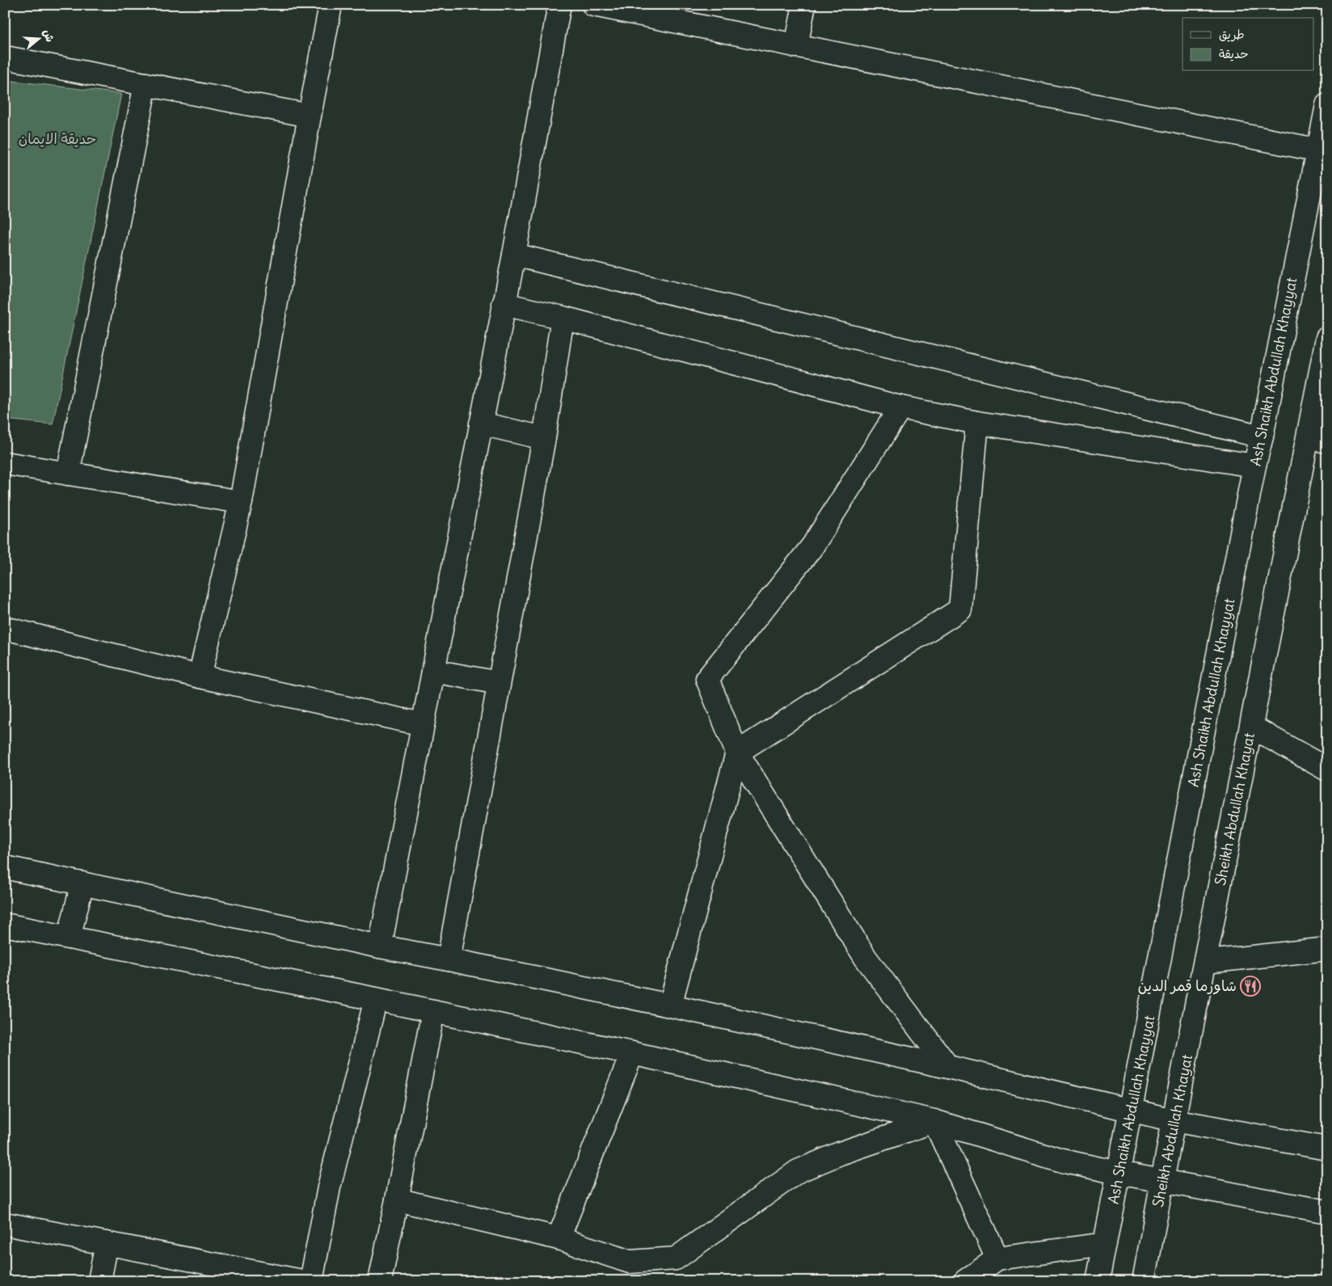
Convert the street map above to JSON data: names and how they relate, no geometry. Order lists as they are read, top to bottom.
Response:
{
  "streets": {
    "street": ["Ash Shaikh Abdullah Khayyat", "Sheikh Abdullah Khayat"]
  },
  "parks": ["حديقة الايمان"],
  "places": {
    "restaurant": ["شاورما قمر الدين"]
  },
  "legend": ["طريق", "حديقة"],
  "north": "right"
}
